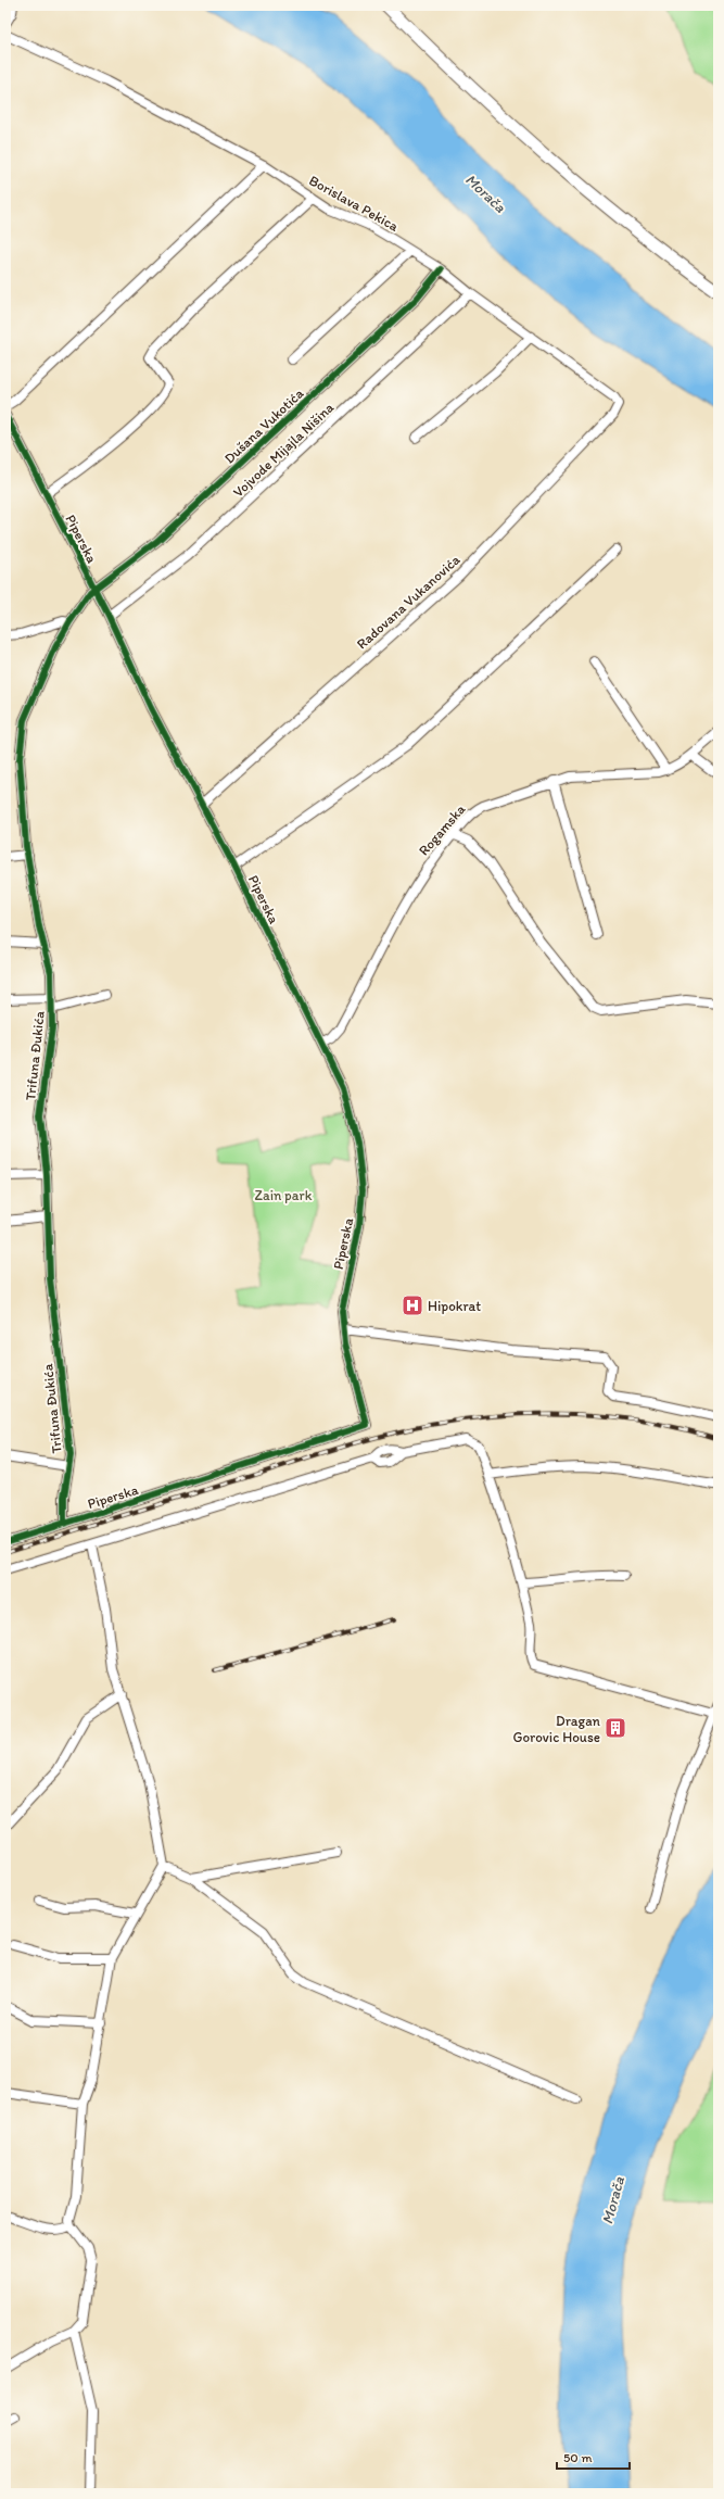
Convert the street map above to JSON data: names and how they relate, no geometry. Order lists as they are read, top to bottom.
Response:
{
  "streets": {
    "street": [
      "Borislava Pekica",
      "Dušana Vukotića",
      "Vojvode Mijajla Nišina",
      "Piperska",
      "Radovana Vukanovića",
      "Rogamska",
      "Trifuna Đukića"
    ]
  },
  "crossings": [
    ["Borislava Pekica", "Dušana Vukotića"],
    ["Borislava Pekica", "Vojvode Mijajla Nišina"],
    ["Borislava Pekica", "Radovana Vukanovića"],
    ["Dušana Vukotića", "Piperska"],
    ["Dušana Vukotića", "Trifuna Đukića"],
    ["Vojvode Mijajla Nišina", "Piperska"],
    ["Piperska", "Radovana Vukanovića"],
    ["Piperska", "Rogamska"],
    ["Piperska", "Trifuna Đukića"]
  ],
  "water": ["Morača"],
  "parks": ["Zain park"],
  "places": {
    "hospital": ["Hipokrat"],
    "building": ["Dragan Gorovic House"]
  },
  "scale_bar": "50 m"
}
